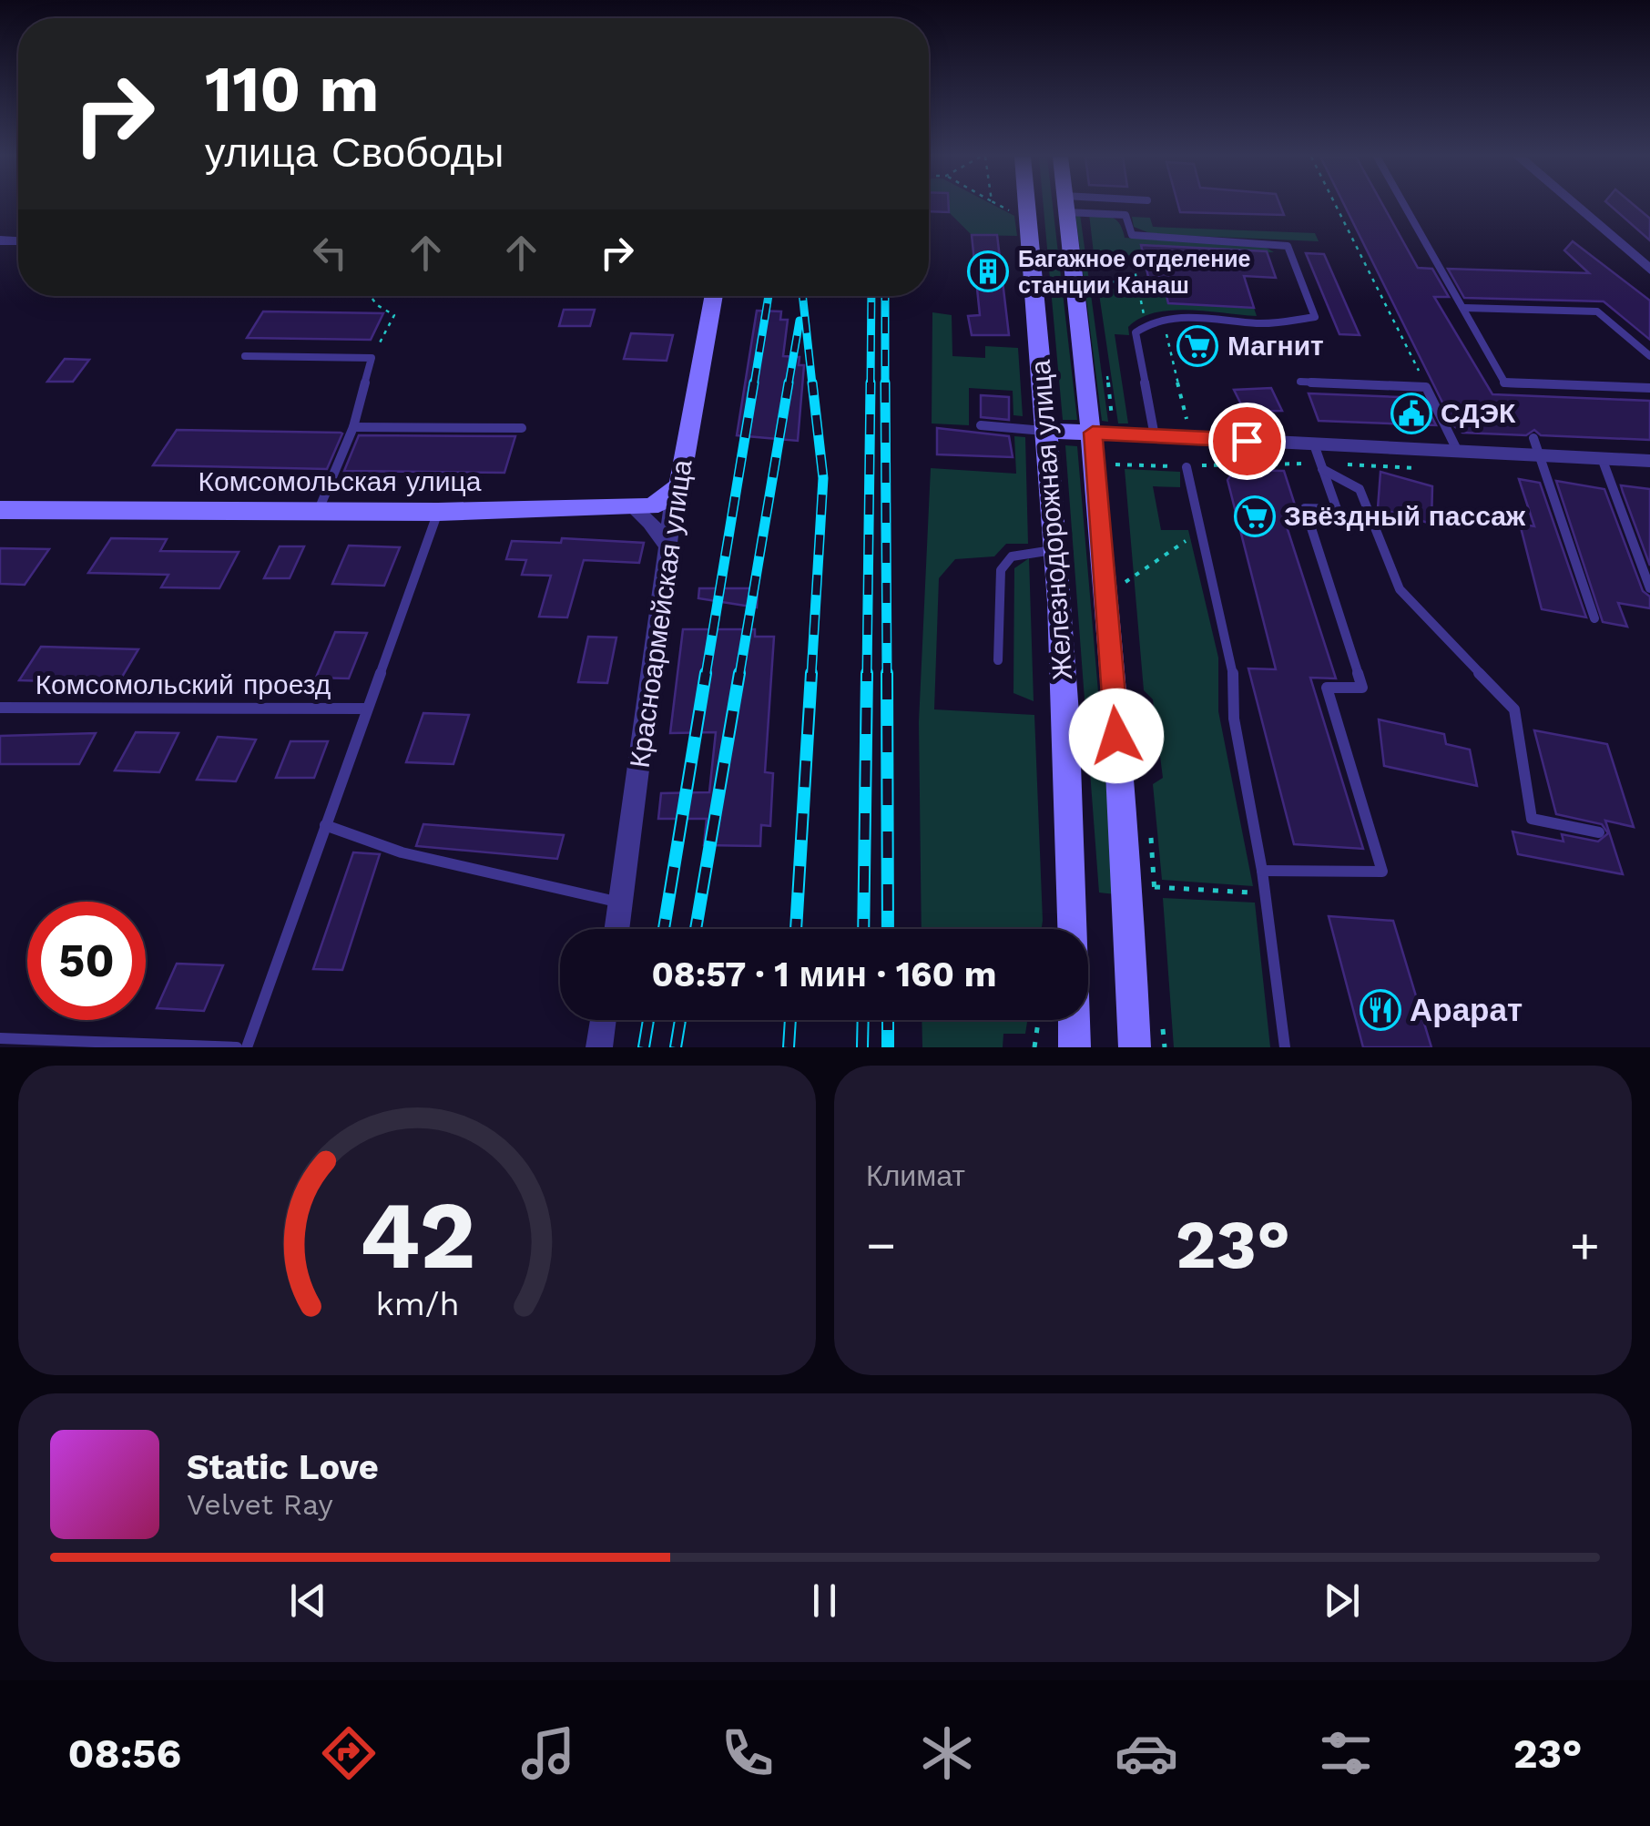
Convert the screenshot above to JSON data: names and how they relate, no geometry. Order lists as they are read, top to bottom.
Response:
{
  "streets": {
    "main road": ["Комсомольская улица", "Железнодорожная улица", "Красноармейская улица"],
    "lane": ["Комсомольский проезд"]
  },
  "crossings": [
    ["Комсомольская улица", "Красноармейская улица"]
  ],
  "places": {
    "building": ["Багажное отделение станции Канаш"],
    "supermarket": ["Магнит", "Звёздный пассаж"],
    "public building": ["СДЭК"],
    "restaurant": ["Арарат"]
  },
  "page": {
    "turn": ["110 m", "улица Свободы"],
    "limit": "50",
    "trip": "08:57 · 1 мин · 160 m",
    "tile": "Климат",
    "heat": ["−", "23°", "+"],
    "song": ["Static Love", "Velvet Ray"],
    "tabs": ["08:56", "23°"],
    "gauge": ["42", "km/h"]
  }
}
